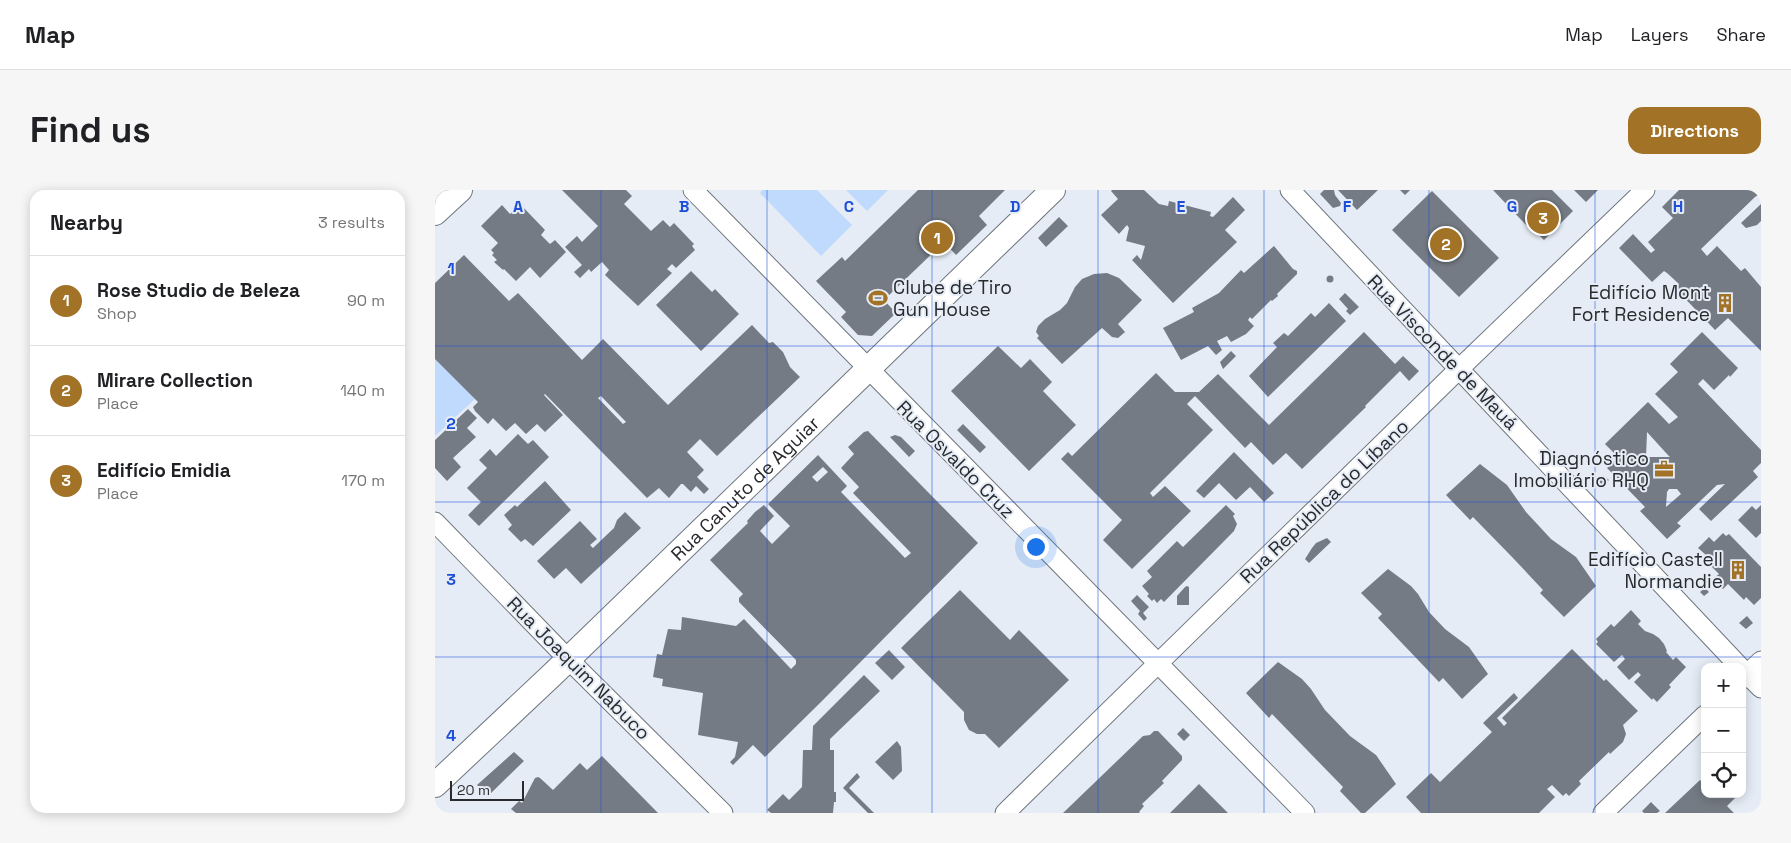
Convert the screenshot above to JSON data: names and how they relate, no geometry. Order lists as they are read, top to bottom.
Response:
{
  "streets": {
    "street": [
      "Rua Visconde de Mauá",
      "Rua Osvaldo Cruz",
      "Rua Canuto de Aguiar",
      "Rua República do Líbano",
      "Rua Joaquim Nabuco"
    ]
  },
  "crossings": [
    ["Rua Visconde de Mauá", "Rua República do Líbano"],
    ["Rua Osvaldo Cruz", "Rua Canuto de Aguiar"],
    ["Rua Osvaldo Cruz", "Rua República do Líbano"],
    ["Rua Canuto de Aguiar", "Rua Joaquim Nabuco"]
  ],
  "places": {
    "sports": ["Clube de Tiro Gun House"],
    "building": ["Edifício Mont Fort Residence", "Edifício Castell Normandie"],
    "office": ["Diagnóstico Imobiliário RHQ"]
  },
  "scale_bar": "20 m",
  "page": {
    "header": "Map",
    "nav": ["Map", "Layers", "Share"],
    "buttons": "Directions",
    "title": "Find us",
    "heading": ["Nearby", "3 results"],
    "pins": ["3", "1", "2"],
    "list": [
      {
        "mark": "1",
        "name": "Rose Studio de Beleza",
        "note": "Shop",
        "value": "90 m"
      },
      {
        "mark": "2",
        "name": "Mirare Collection",
        "note": "Place",
        "value": "140 m"
      },
      {
        "mark": "3",
        "name": "Edifício Emidia",
        "note": "Place",
        "value": "170 m"
      }
    ],
    "map_buttons": ["+", "−"],
    "scale": "20 m"
  },
  "grid": {
    "columns": [
      "A",
      "B",
      "C",
      "D",
      "E",
      "F",
      "G",
      "H"
    ],
    "rows": [
      "1",
      "2",
      "3",
      "4"
    ]
  }
}
